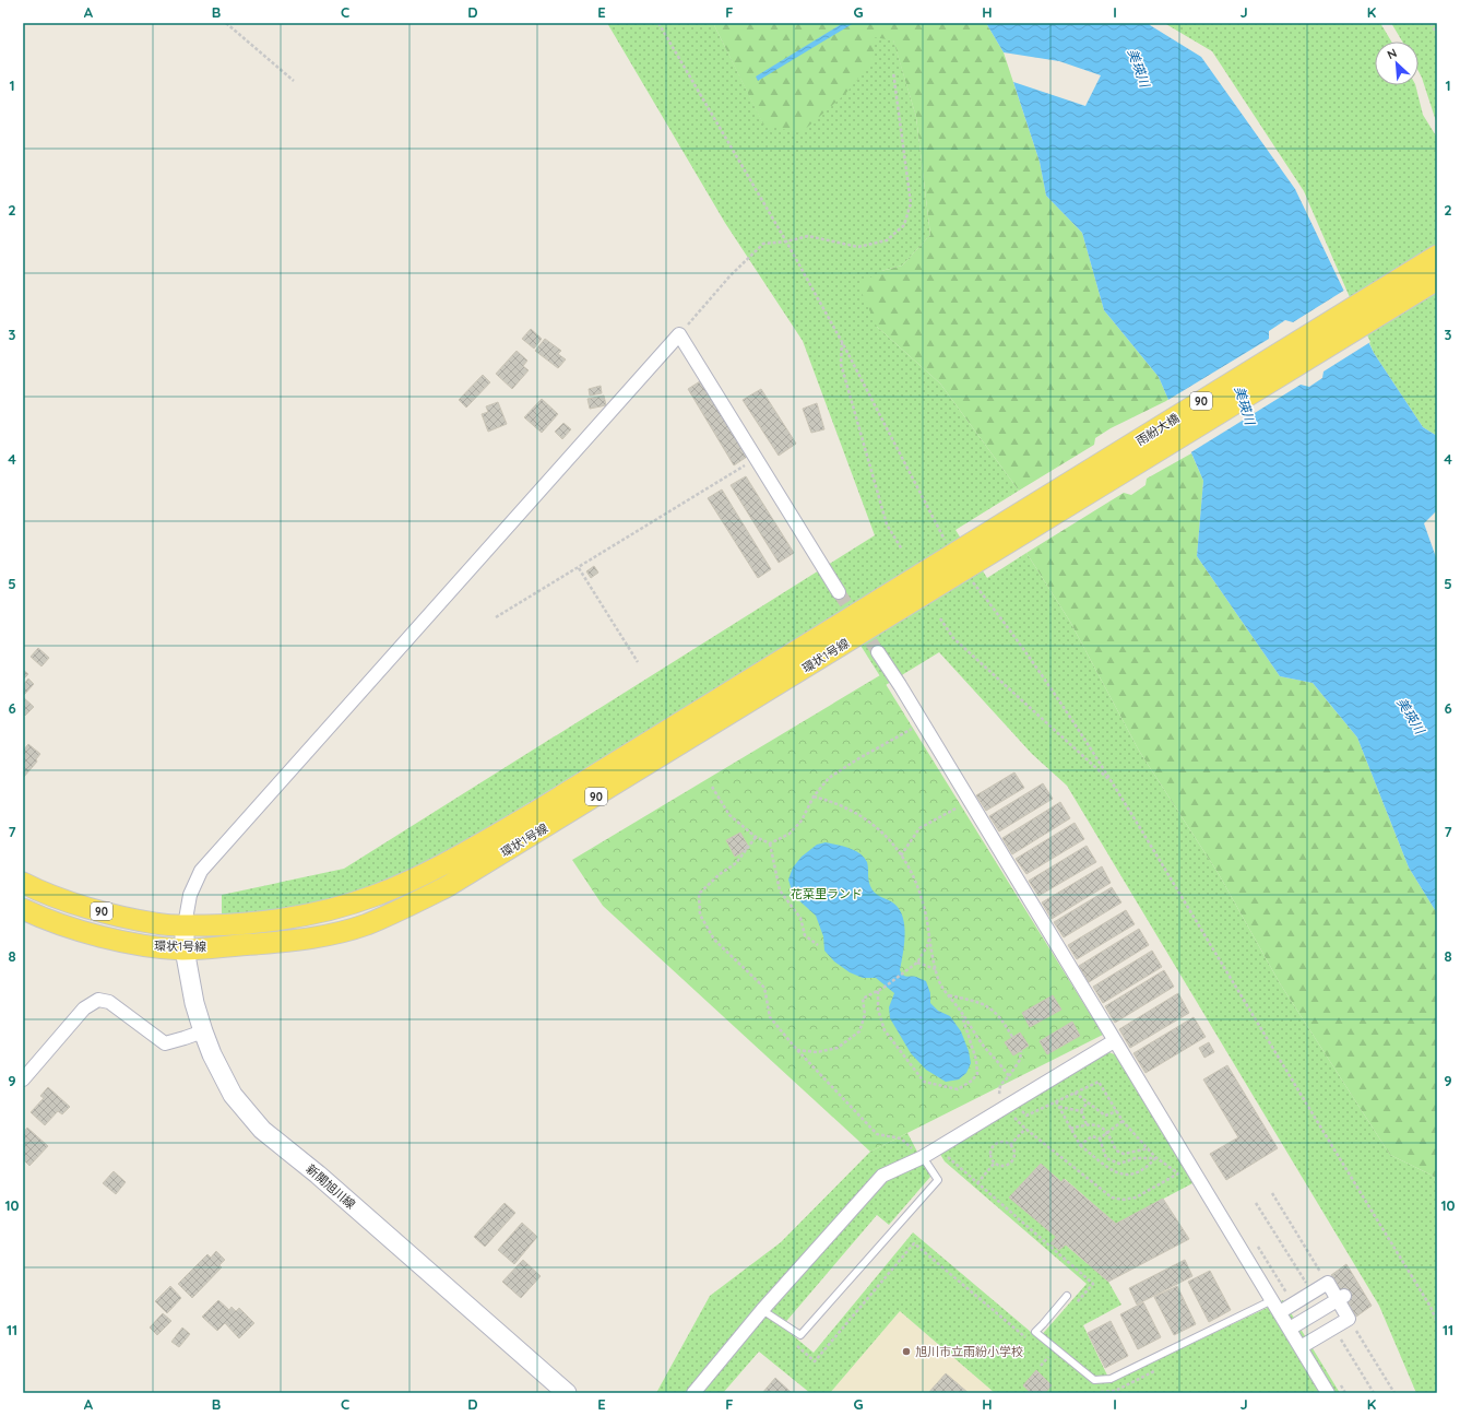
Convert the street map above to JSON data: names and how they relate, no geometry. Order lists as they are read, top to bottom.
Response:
{
  "streets": {
    "main road": [
      "90",
      "雨紛大橋",
      "環状1号線",
      "新開旭川線"
    ]
  },
  "crossings": [
    ["雨紛大橋", "環状1号線"],
    ["環状1号線", "新開旭川線"]
  ],
  "water": ["美瑛川"],
  "parks": ["花菜里ランド"],
  "places": ["旭川市立雨紛小学校"],
  "north": "top left",
  "grid": {
    "columns": [
      "A",
      "B",
      "C",
      "D",
      "E",
      "F",
      "G",
      "H",
      "I",
      "J",
      "K"
    ],
    "rows": [
      "1",
      "2",
      "3",
      "4",
      "5",
      "6",
      "7",
      "8",
      "9",
      "10",
      "11"
    ]
  }
}
